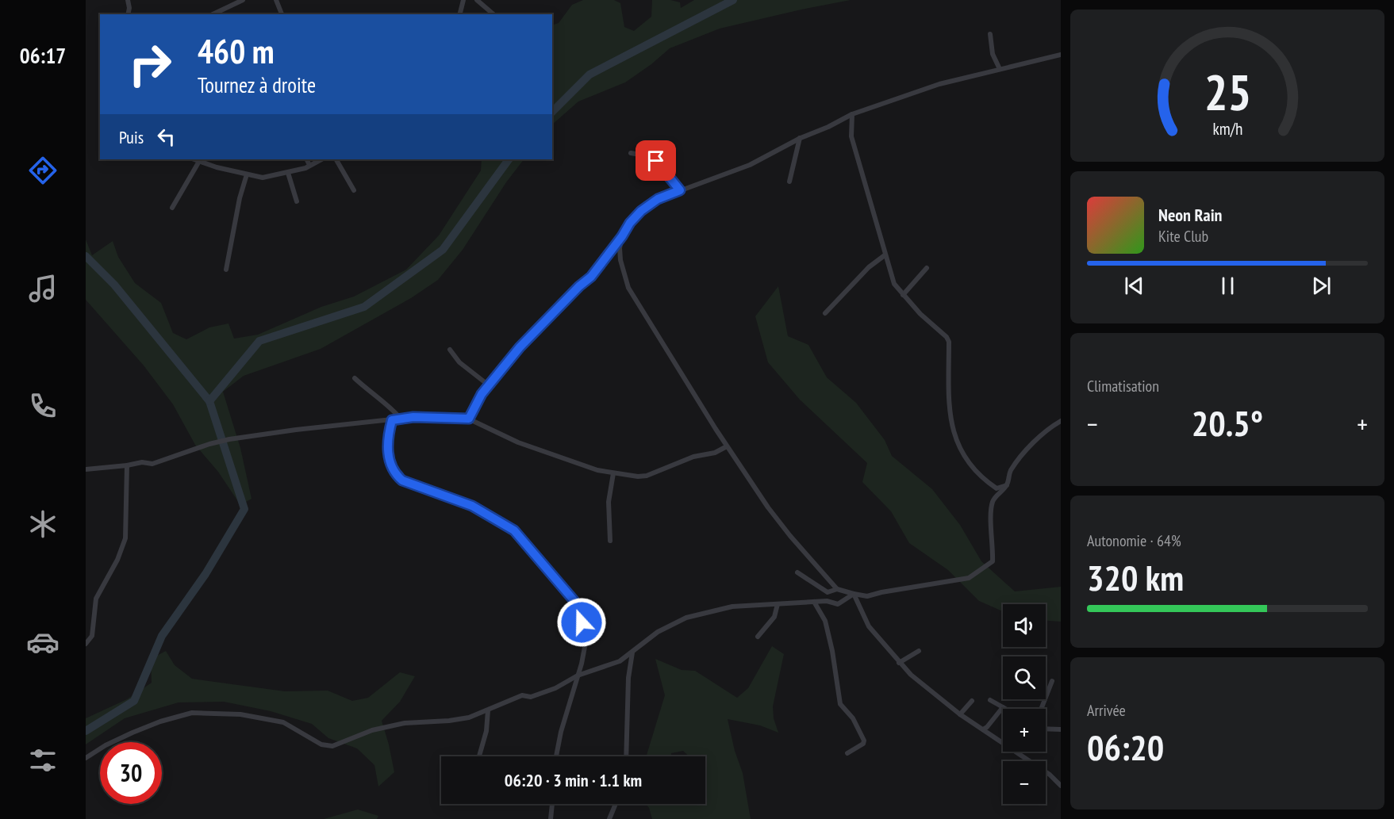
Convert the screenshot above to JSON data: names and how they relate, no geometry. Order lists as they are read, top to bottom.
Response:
{
  "page": {
    "tabs": "06:17",
    "turn": ["460 m", "Tournez à droite"],
    "then": "Puis",
    "song": ["Neon Rain", "Kite Club"],
    "tile": [
      "Climatisation",
      ["Autonomie · 64%", "320 km"],
      ["Arrivée", "06:20"]
    ],
    "heat": ["−", "20.5°", "+"],
    "map_buttons": ["+", "−"],
    "limit": "30",
    "trip": "06:20 · 3 min · 1.1 km",
    "gauge": ["25", "km/h"]
  }
}
